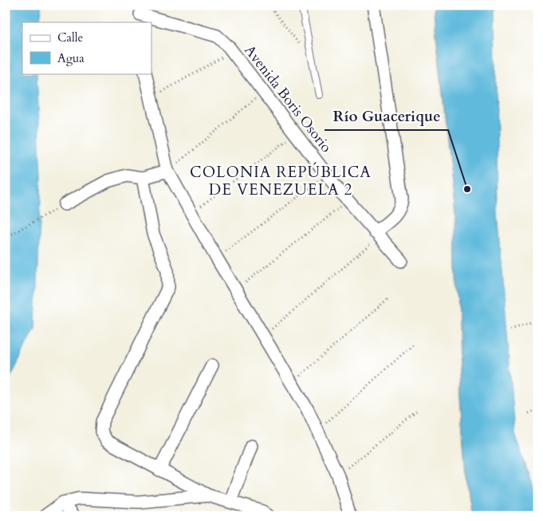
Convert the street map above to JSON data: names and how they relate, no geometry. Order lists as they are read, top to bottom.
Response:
{
  "streets": {
    "street": ["Avenida Boris Osorio"]
  },
  "districts": ["COLONIA REPÚBLICA DE VENEZUELA 2"],
  "places": ["Río Guacerique"],
  "legend": ["Calle", "Agua"]
}
